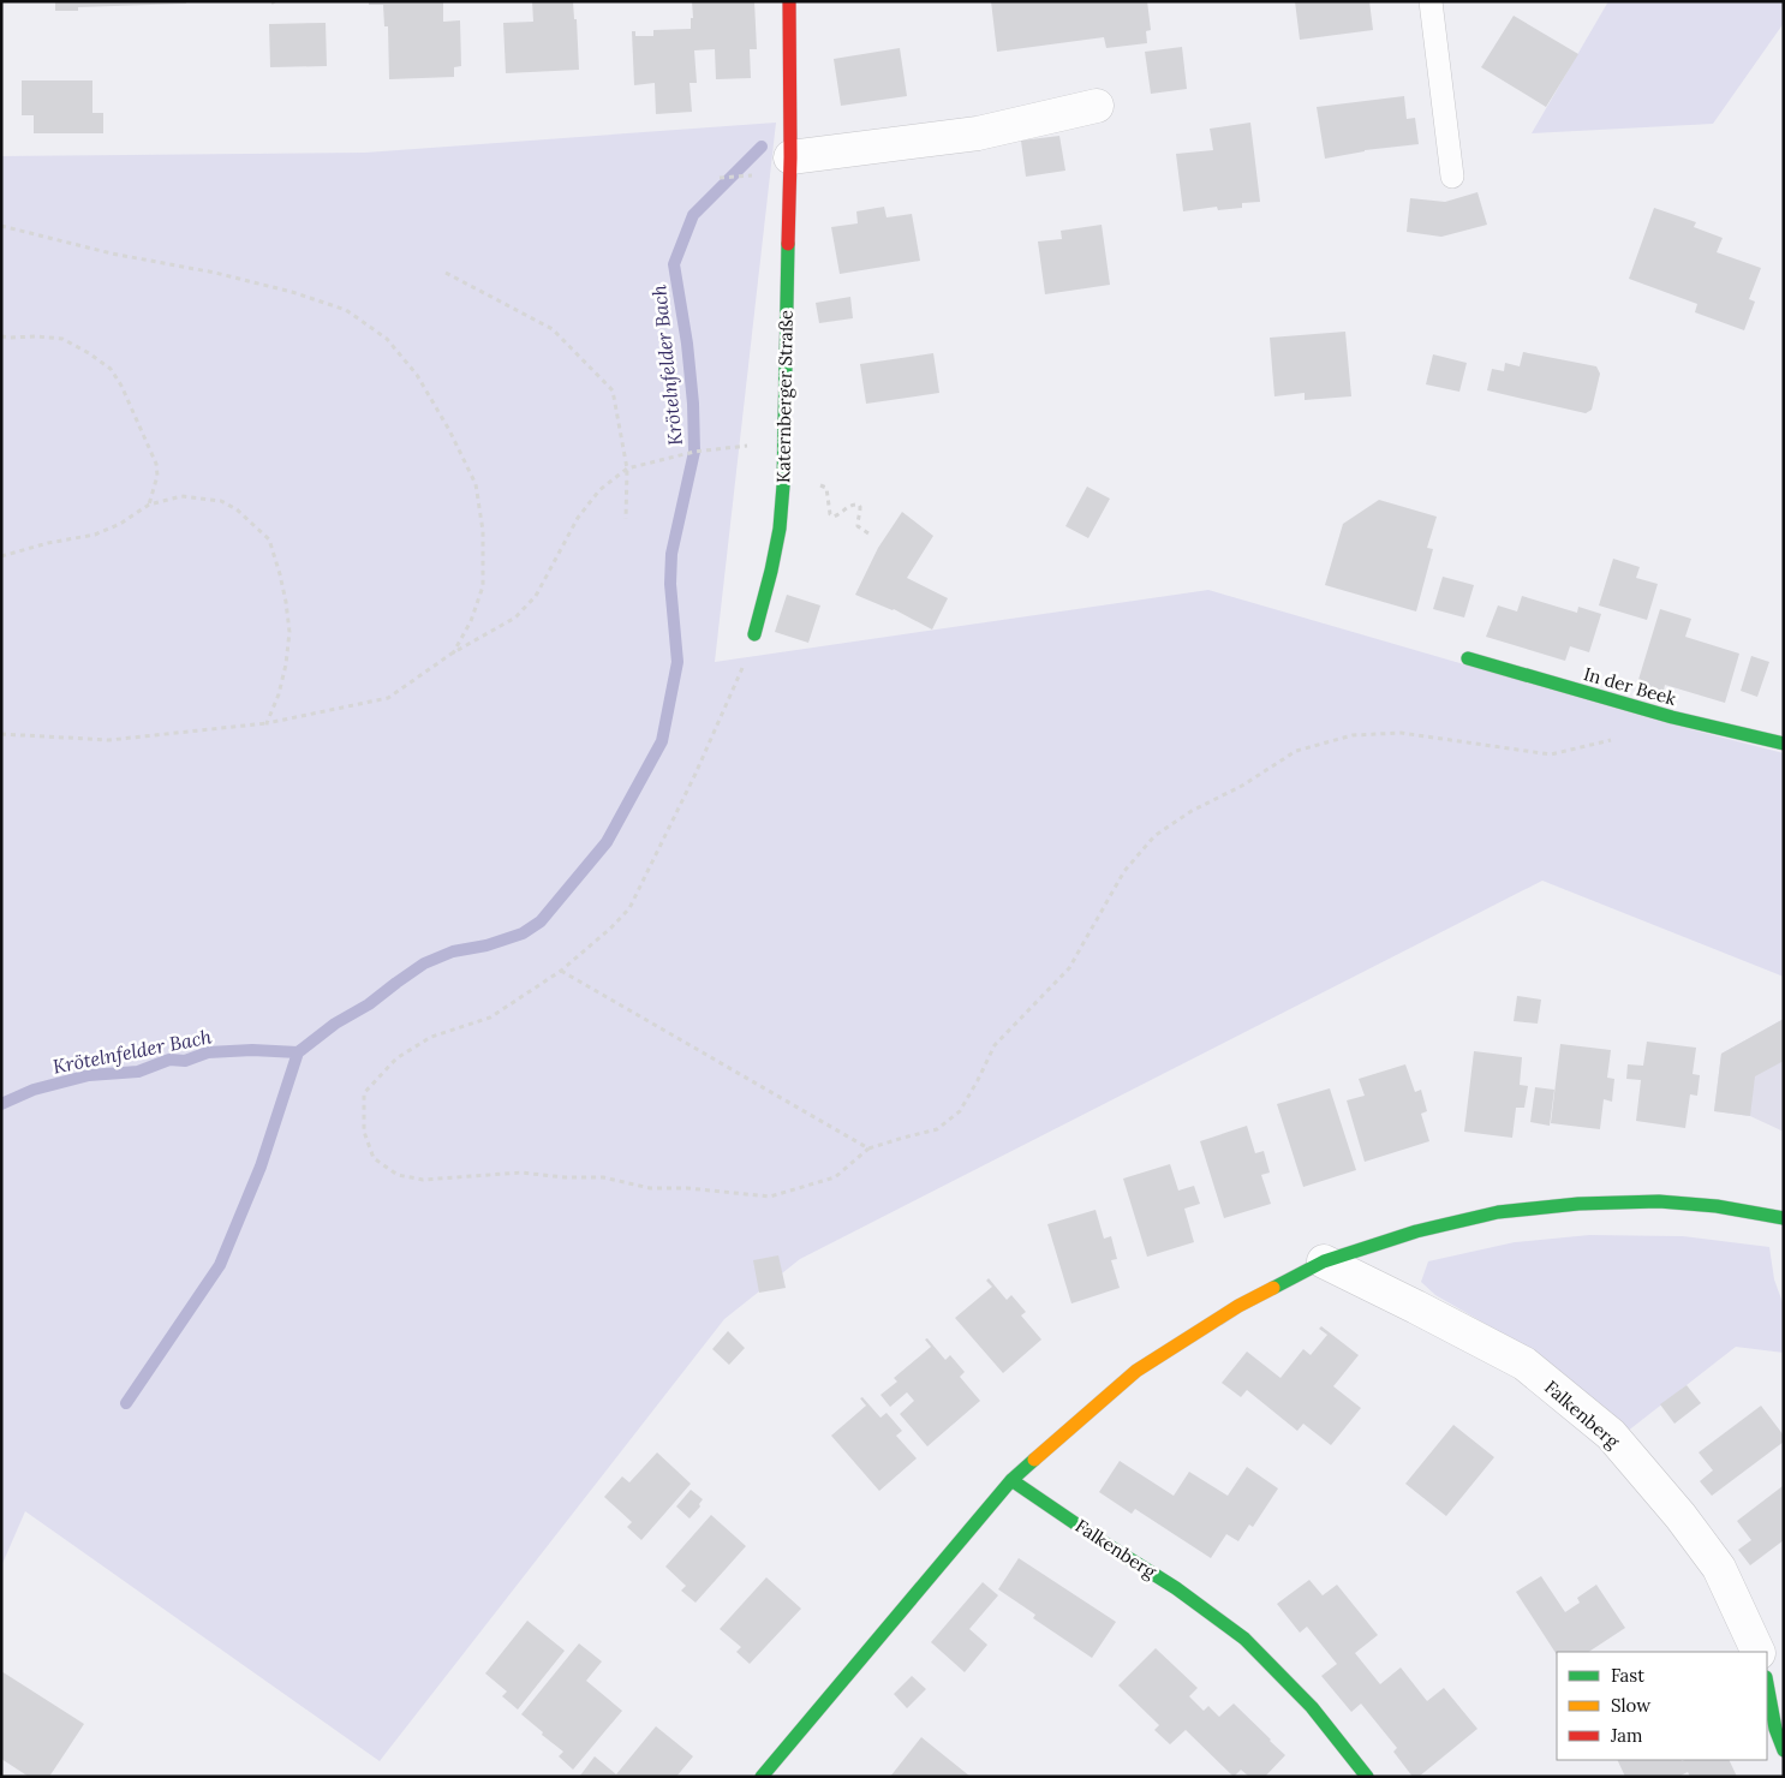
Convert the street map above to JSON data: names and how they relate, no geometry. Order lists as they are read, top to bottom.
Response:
{
  "streets": {
    "street": ["Katernberger Straße", "In der Beek", "Falkenberg"]
  },
  "water": ["Krötelnfelder Bach"],
  "legend": ["Fast", "Slow", "Jam"]
}
